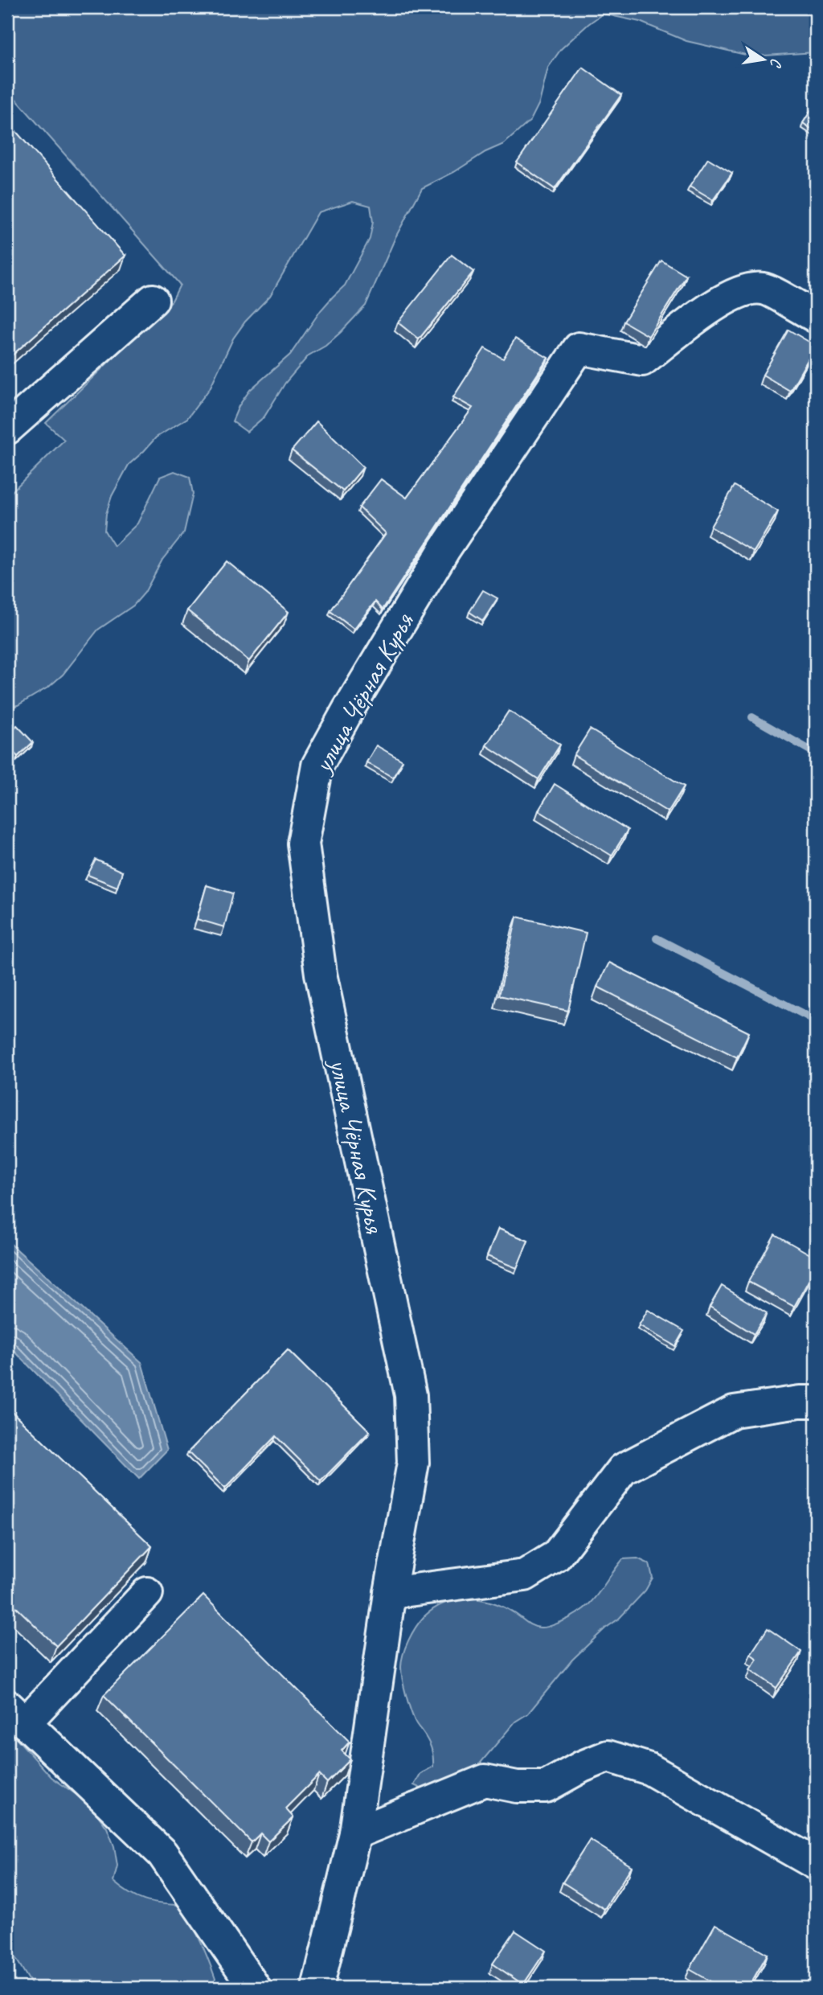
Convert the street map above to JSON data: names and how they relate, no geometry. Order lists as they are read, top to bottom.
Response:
{
  "streets": {
    "street": ["улица Чёрная Курья"]
  },
  "north": "right"
}
